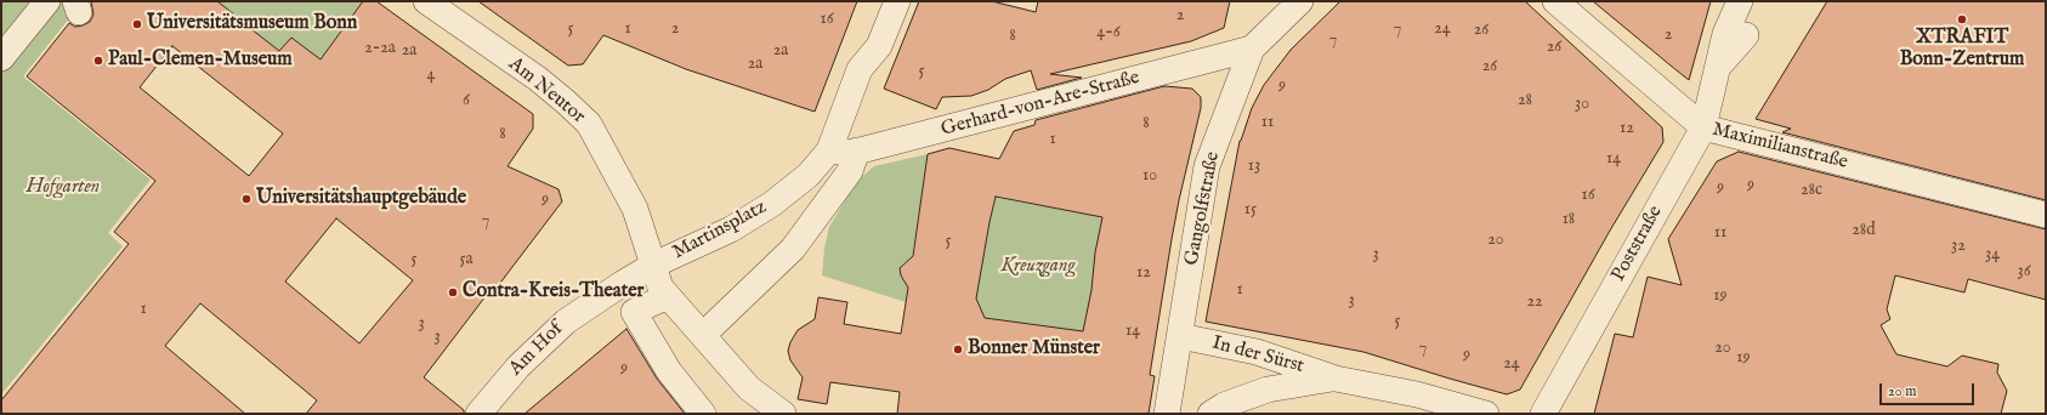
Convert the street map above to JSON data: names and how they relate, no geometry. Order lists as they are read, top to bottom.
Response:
{
  "streets": {
    "street": [
      "Am Neutor",
      "Gerhard-von-Are-Straße",
      "Maximilianstraße",
      "Gangolfstraße",
      "Martinsplatz",
      "Poststraße",
      "Am Hof",
      "In der Sürst"
    ]
  },
  "crossings": [
    ["Am Neutor", "Martinsplatz"],
    ["Am Neutor", "Am Hof"],
    ["Gerhard-von-Are-Straße", "Gangolfstraße"],
    ["Gerhard-von-Are-Straße", "Martinsplatz"],
    ["Maximilianstraße", "Poststraße"],
    ["Gangolfstraße", "In der Sürst"],
    ["Martinsplatz", "Am Hof"]
  ],
  "parks": ["Hofgarten", "Kreuzgang"],
  "places": [
    "XTRAFIT Bonn-Zentrum",
    "Universitätsmuseum Bonn",
    "Paul-Clemen-Museum",
    "Universitätshauptgebäude",
    "Contra-Kreis-Theater",
    "Bonner Münster"
  ],
  "house_numbers": [
    "2",
    "16",
    "5",
    "1",
    "2",
    "7",
    "24",
    "26",
    "4-6",
    "2",
    "8",
    "7",
    "26",
    "2-2a",
    "2a",
    "2a",
    "2a",
    "26",
    "5",
    "4",
    "9",
    "6",
    "28",
    "30",
    "11",
    "8",
    "12",
    "8",
    "1",
    "14",
    "13",
    "10",
    "9",
    "9",
    "28c",
    "16",
    "9",
    "15",
    "18",
    "7",
    "28d",
    "11",
    "20",
    "5",
    "32",
    "3",
    "34",
    "5",
    "5a",
    "36",
    "12",
    "1",
    "19",
    "3",
    "22",
    "1",
    "5",
    "3",
    "14",
    "3",
    "7",
    "20",
    "9",
    "19",
    "24",
    "9"
  ],
  "scale_bar": "20 m"
}
